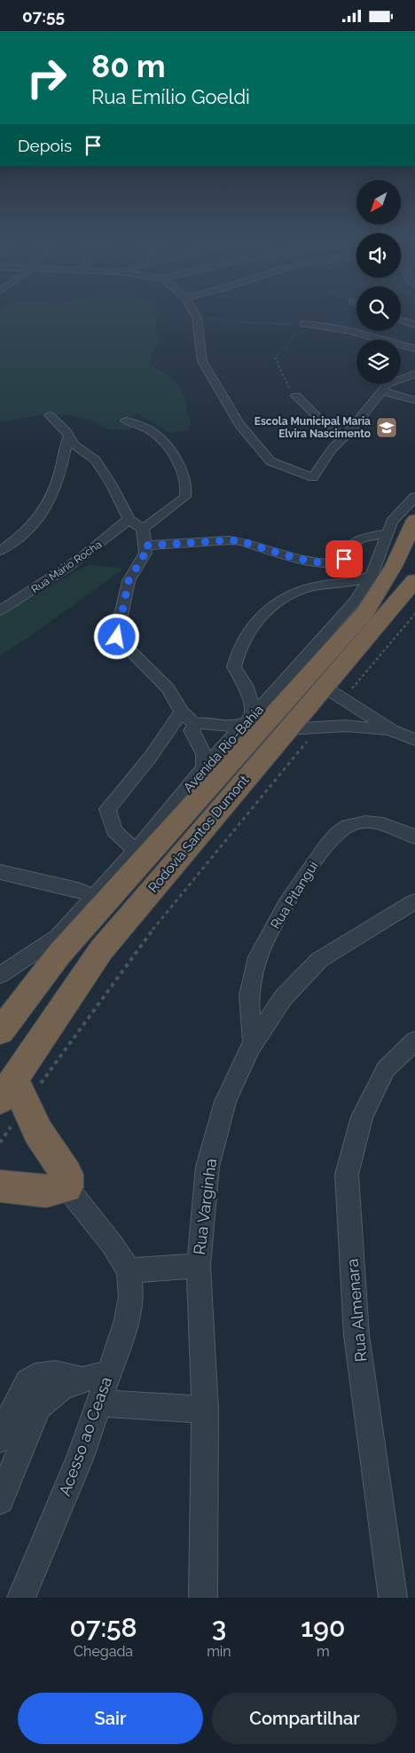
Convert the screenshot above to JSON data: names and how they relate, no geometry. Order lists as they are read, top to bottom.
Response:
{
  "streets": {
    "highway": ["Rodovia Santos Dumont"],
    "street": [
      "Rua Mário Rocha",
      "Avenida Rio-Bahia",
      "Rua Pitangui",
      "Rua Varginha",
      "Rua Almenara",
      "Acesso ao Ceasa"
    ]
  },
  "crossings": [
    ["Avenida Rio-Bahia", "Rodovia Santos Dumont"],
    ["Rua Pitangui", "Rua Varginha"]
  ],
  "places": {
    "school or university": ["Escola Municipal Maria Elvira Nascimento"]
  },
  "north": "bottom left",
  "page": {
    "status": "07:55",
    "turn": ["80 m", "Rua Emílio Goeldi"],
    "then": "Depois",
    "eta": [
      "07:58",
      "Chegada",
      "3",
      "min",
      "190",
      "m"
    ],
    "buttons": ["Sair", "Compartilhar"]
  }
}
